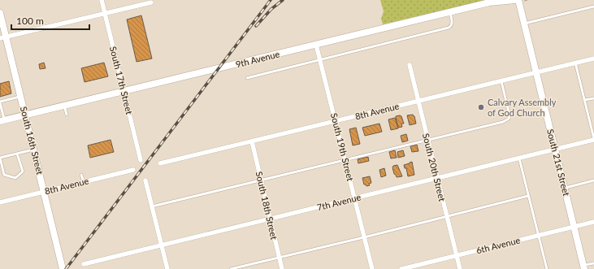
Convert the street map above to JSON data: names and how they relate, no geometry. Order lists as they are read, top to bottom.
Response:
{
  "streets": {
    "main road": ["9th Avenue", "South 16th Street", "South 21st Street"],
    "street": [
      "South 17th Street",
      "8th Avenue",
      "South 19th Street",
      "South 20th Street",
      "7th Avenue",
      "South 18th Street",
      "6th Avenue"
    ]
  },
  "crossings": [
    ["9th Avenue", "South 17th Street"],
    ["9th Avenue", "South 16th Street"],
    ["9th Avenue", "South 19th Street"],
    ["8th Avenue", "South 16th Street"],
    ["8th Avenue", "South 19th Street"],
    ["8th Avenue", "South 21st Street"],
    ["8th Avenue", "South 20th Street"],
    ["8th Avenue", "South 18th Street"],
    ["South 19th Street", "7th Avenue"],
    ["South 21st Street", "7th Avenue"],
    ["South 21st Street", "6th Avenue"],
    ["South 20th Street", "7th Avenue"],
    ["South 20th Street", "6th Avenue"],
    ["7th Avenue", "South 18th Street"]
  ],
  "places": ["Calvary Assembly of God Church"],
  "scale_bar": "100 m"
}
